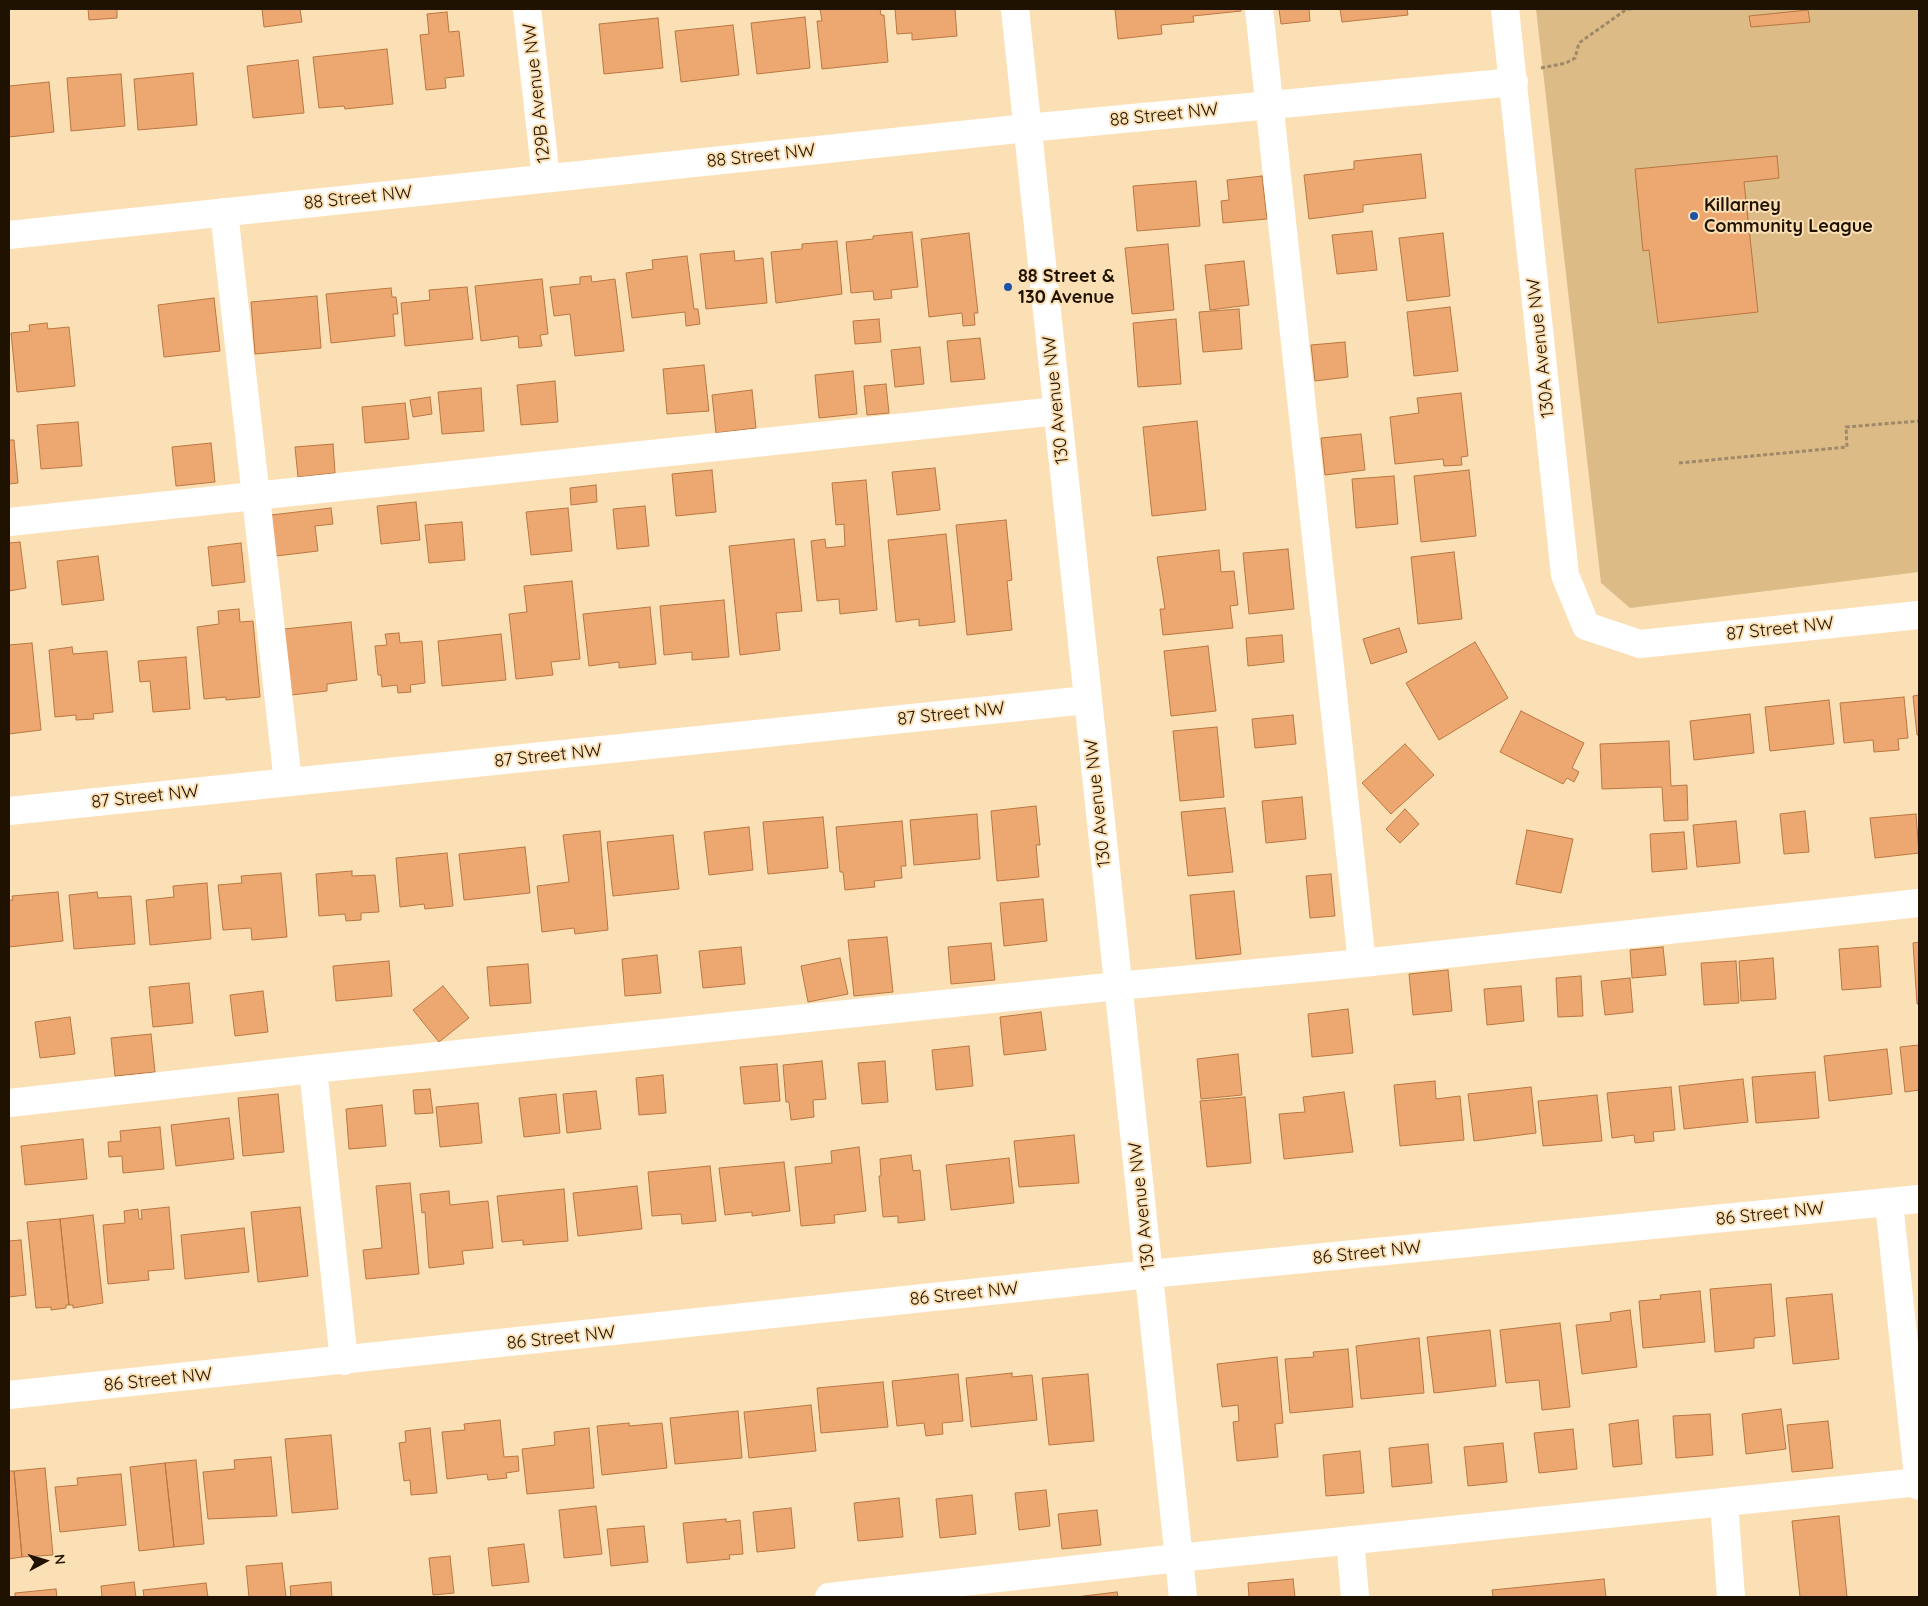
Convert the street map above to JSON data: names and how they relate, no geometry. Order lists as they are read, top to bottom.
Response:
{
  "streets": {
    "street": [
      "129B Avenue NW",
      "88 Street NW",
      "130A Avenue NW",
      "130 Avenue NW",
      "87 Street NW",
      "86 Street NW"
    ]
  },
  "crossings": [
    ["129B Avenue NW", "88 Street NW"],
    ["88 Street NW", "130A Avenue NW"],
    ["88 Street NW", "130 Avenue NW"],
    ["130A Avenue NW", "87 Street NW"],
    ["130 Avenue NW", "87 Street NW"],
    ["130 Avenue NW", "86 Street NW"]
  ],
  "places": ["Killarney Community League", "88 Street & 130 Avenue"],
  "north": "right"
}
